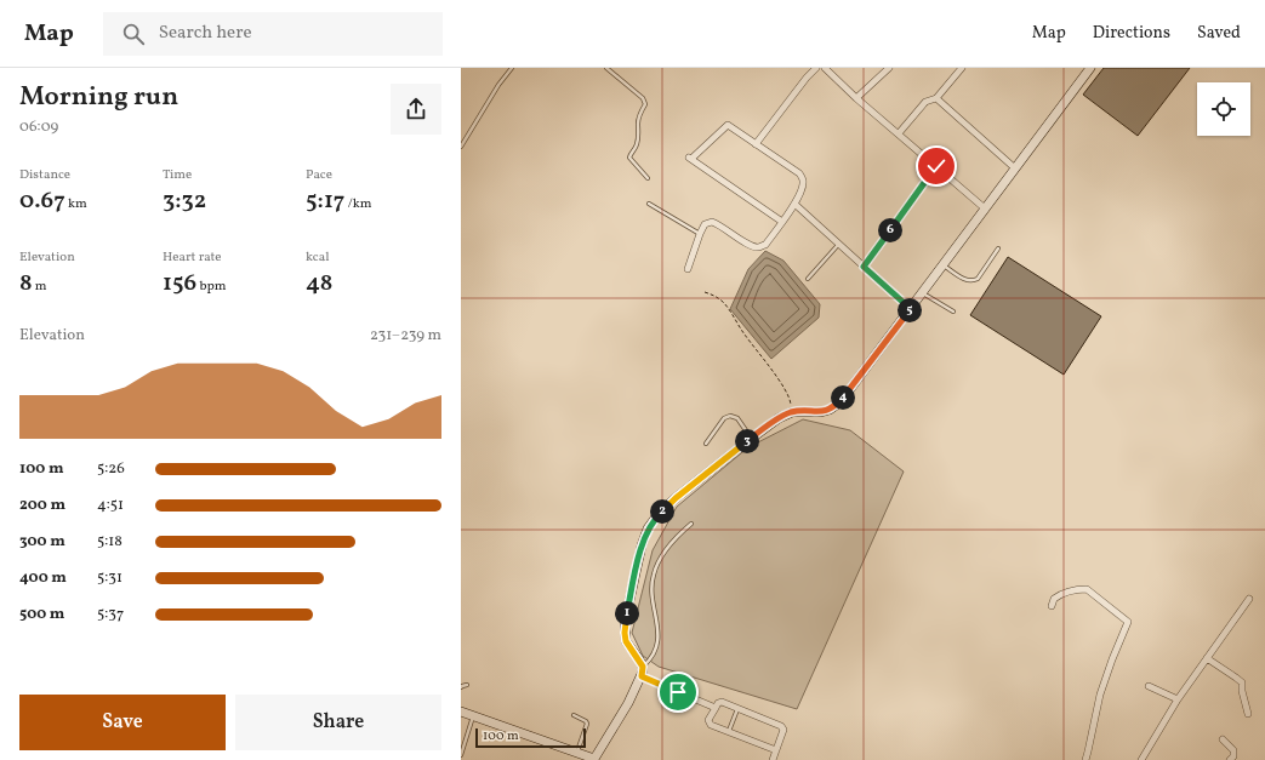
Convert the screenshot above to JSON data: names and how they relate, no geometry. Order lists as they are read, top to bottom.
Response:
{
  "scale_bar": "100 m",
  "page": {
    "header": "Map",
    "search": "Search here",
    "nav": ["Map", "Directions", "Saved"],
    "heading": ["Morning run", "06:09"],
    "stats": [
      ["Distance", "0.67 km"],
      ["Time", "3:32"],
      ["Pace", "5:17 /km"],
      ["Elevation", "8 m"],
      ["Heart rate", "156 bpm"],
      ["kcal", "48"]
    ],
    "pins": [
      "6",
      "5",
      "4",
      "3",
      "2",
      "1"
    ],
    "chart": ["Elevation", "231–239 m"],
    "list": [
      {
        "name": "100 m",
        "note": "5:26"
      },
      {
        "name": "200 m",
        "note": "4:51"
      },
      {
        "name": "300 m",
        "note": "5:18"
      },
      {
        "name": "400 m",
        "note": "5:31"
      },
      {
        "name": "500 m",
        "note": "5:37"
      }
    ],
    "buttons": ["Save", "Share"],
    "scale": "100 m"
  }
}
